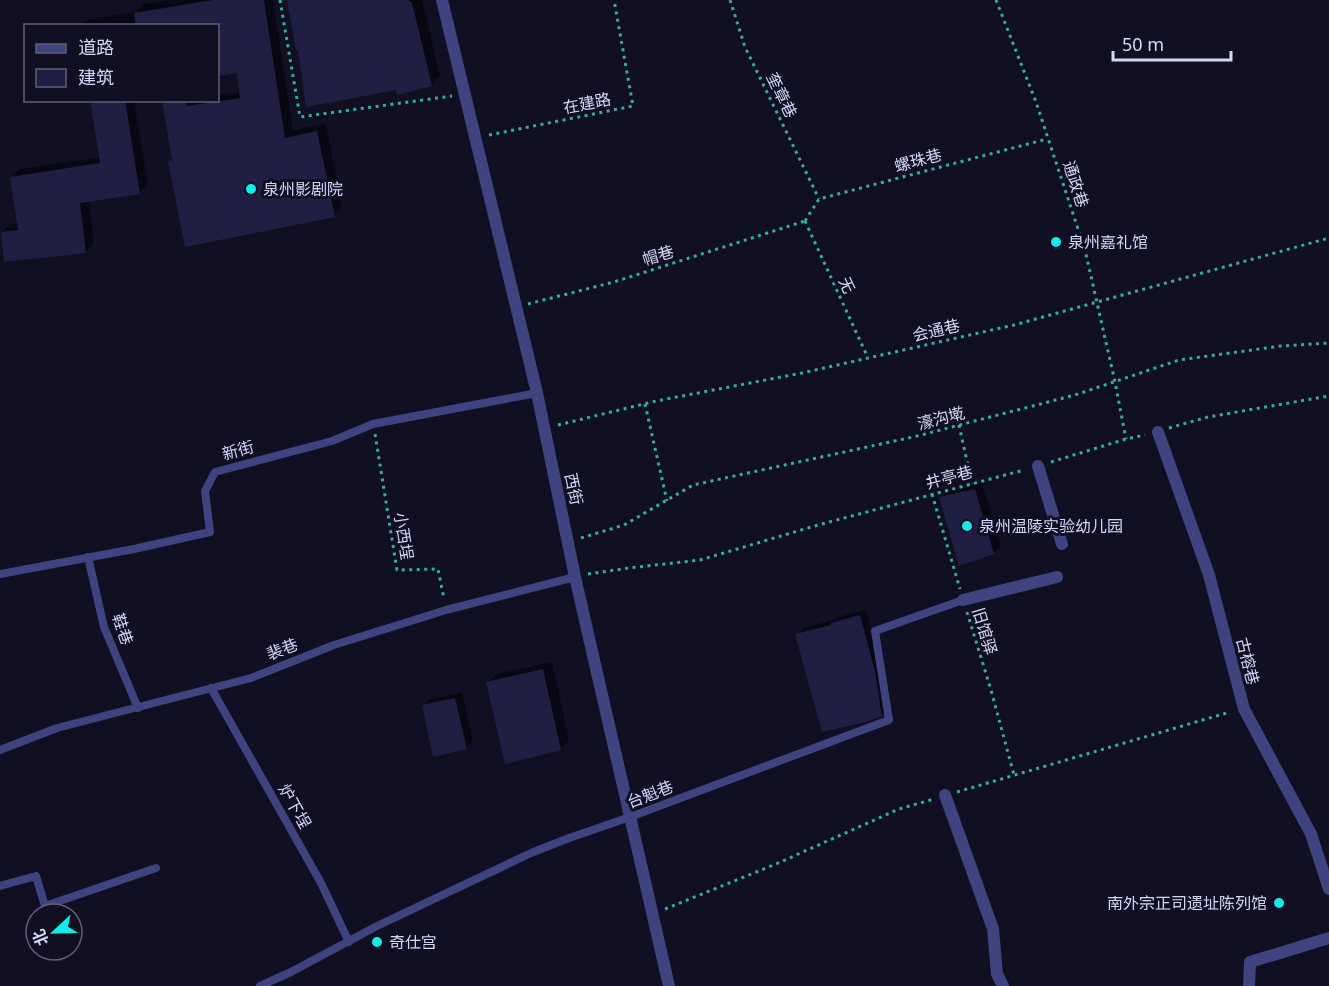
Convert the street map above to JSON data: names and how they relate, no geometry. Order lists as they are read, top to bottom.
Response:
{
  "streets": {
    "street": ["西街", "古榕巷"],
    "lane": [
      "新街",
      "鞋巷",
      "裴巷",
      "台魁巷",
      "炉下埕"
    ],
    "path": [
      "奎章巷",
      "在建路",
      "螺珠巷",
      "通政巷",
      "帽巷",
      "无",
      "会通巷",
      "濠沟墘",
      "井亭巷",
      "小西埕",
      "旧馆驿"
    ]
  },
  "crossings": [
    ["奎章巷", "螺珠巷"],
    ["在建路", "西街"],
    ["螺珠巷", "通政巷"],
    ["通政巷", "会通巷"],
    ["通政巷", "濠沟墘"],
    ["通政巷", "井亭巷"],
    ["帽巷", "无"],
    ["帽巷", "西街"],
    ["无", "会通巷"],
    ["会通巷", "西街"],
    ["濠沟墘", "西街"],
    ["新街", "西街"],
    ["新街", "小西埕"],
    ["新街", "鞋巷"],
    ["井亭巷", "西街"],
    ["井亭巷", "旧馆驿"],
    ["井亭巷", "裴巷"],
    ["井亭巷", "古榕巷"],
    ["西街", "裴巷"],
    ["西街", "台魁巷"],
    ["小西埕", "裴巷"],
    ["鞋巷", "裴巷"],
    ["旧馆驿", "台魁巷"],
    ["裴巷", "炉下埕"],
    ["台魁巷", "炉下埕"]
  ],
  "places": [
    "泉州影剧院",
    "泉州嘉礼馆",
    "泉州温陵实验幼儿园",
    "南外宗正司遗址陈列馆",
    "奇仕宫"
  ],
  "legend": ["道路", "建筑"],
  "scale_bar": "50 m",
  "north": "left"
}
